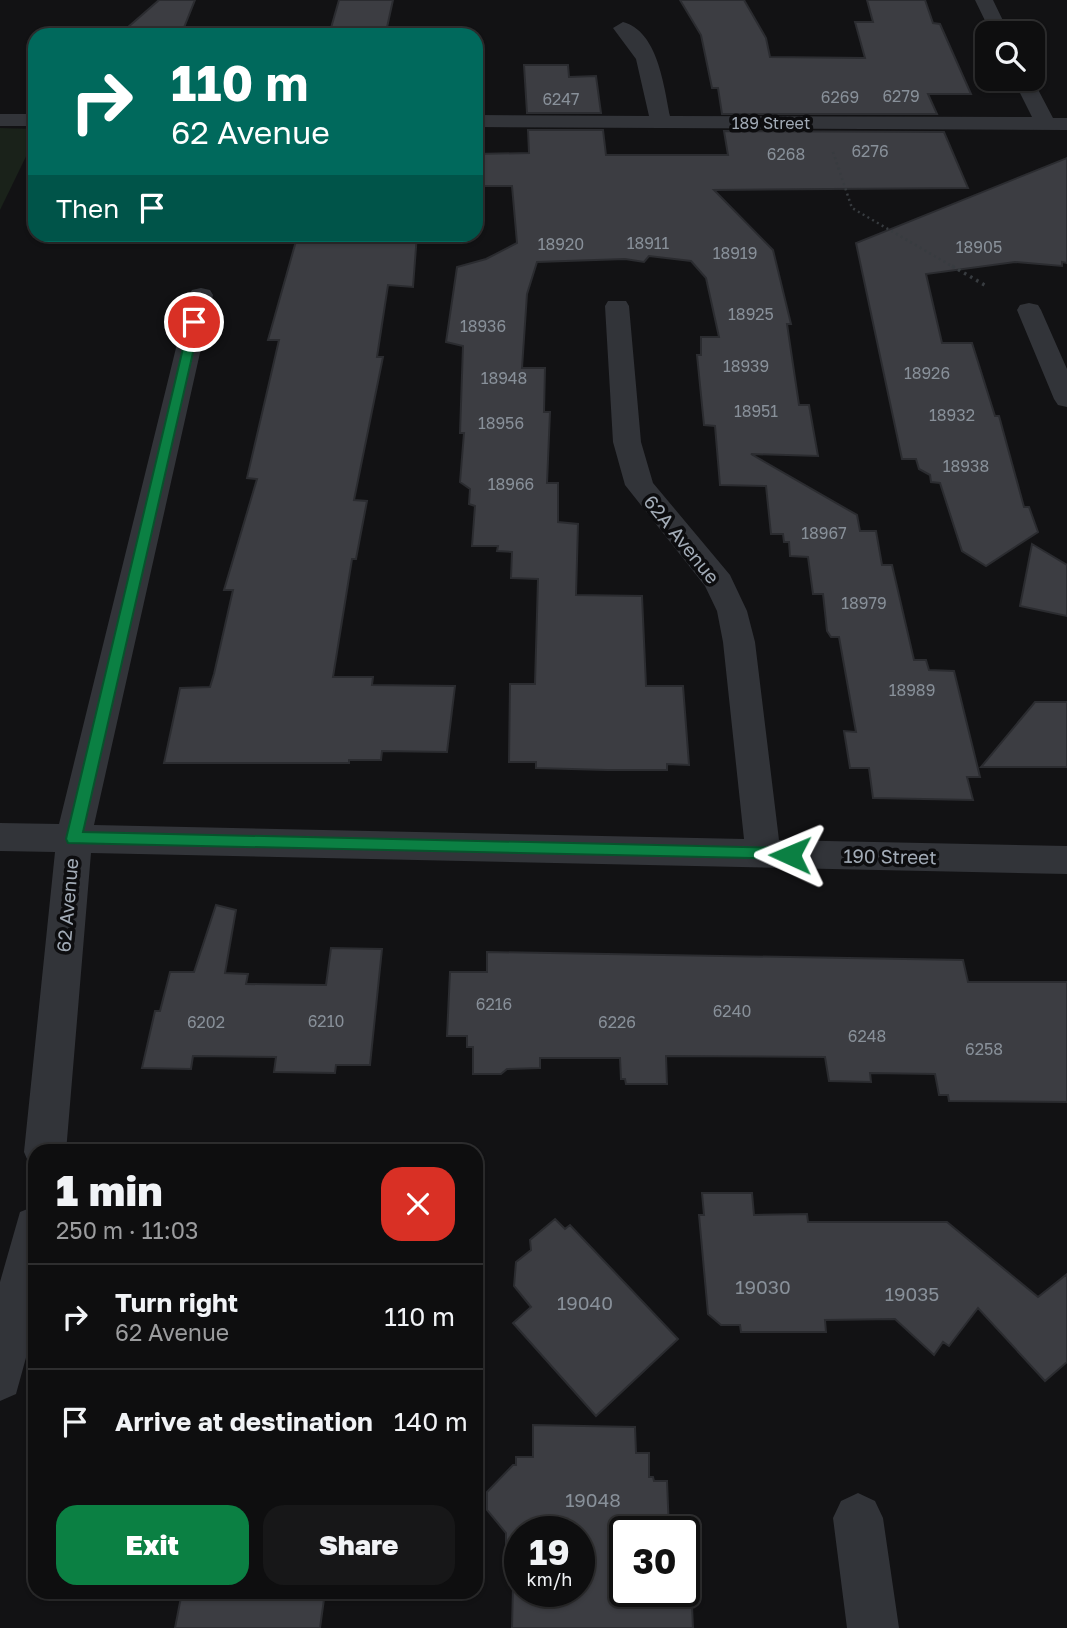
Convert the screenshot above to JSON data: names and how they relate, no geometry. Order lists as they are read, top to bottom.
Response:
{
  "streets": {
    "street": [
      "189 Street",
      "62A Avenue",
      "190 Street",
      "62 Avenue"
    ]
  },
  "crossings": [
    ["62A Avenue", "190 Street"],
    ["190 Street", "62 Avenue"]
  ],
  "house_numbers": [
    "6279",
    "6269",
    "6247",
    "6276",
    "6268",
    "18911",
    "18920",
    "18905",
    "18919",
    "18925",
    "18936",
    "18939",
    "18926",
    "18948",
    "18951",
    "18932",
    "18956",
    "18938",
    "18966",
    "18967",
    "18979",
    "18989",
    "6216",
    "6240",
    "6210",
    "6202",
    "6226",
    "6248",
    "6258",
    "19030",
    "19035",
    "19040",
    "19048"
  ],
  "page": {
    "turn": ["110 m", "62 Avenue"],
    "then": "Then",
    "heading": ["1 min", "250 m · 11:03"],
    "list": [
      {
        "name": "Turn right",
        "note": "62 Avenue",
        "value": "110 m"
      },
      {
        "name": "Arrive at destination",
        "value": "140 m"
      }
    ],
    "buttons": ["Exit", "Share"],
    "speed": "19 km/h",
    "limit": "30"
  }
}
